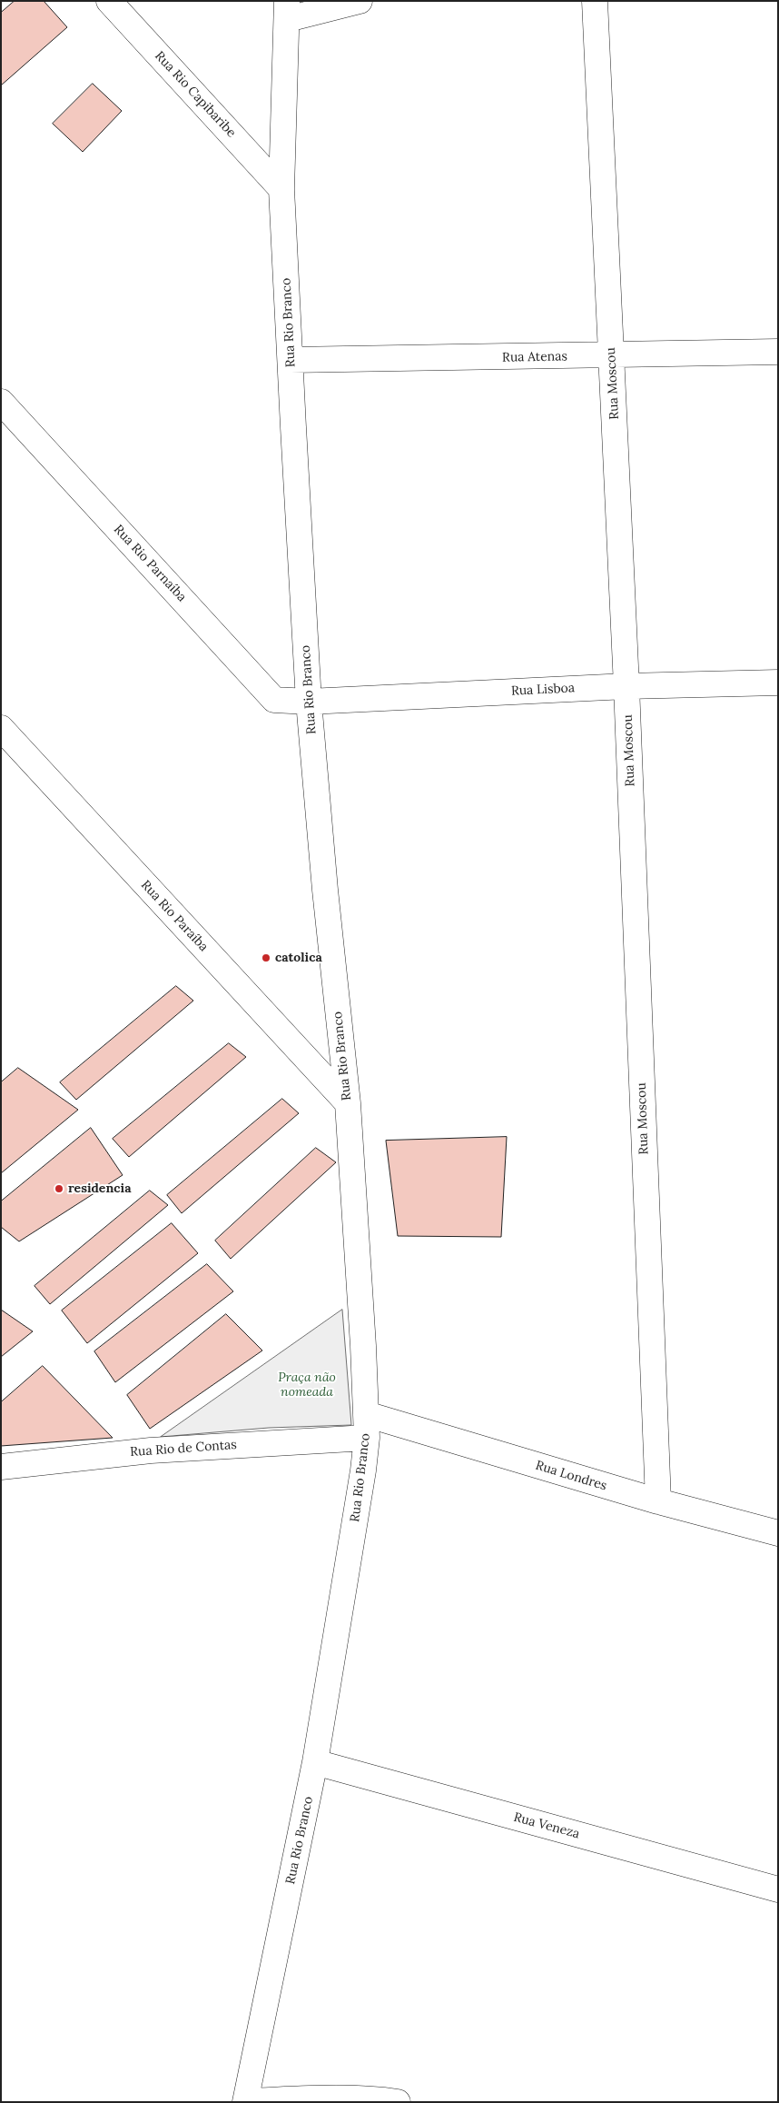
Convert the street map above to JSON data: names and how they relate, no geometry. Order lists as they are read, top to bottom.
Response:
{
  "streets": {
    "street": [
      "Rua Rio Capibaribe",
      "Rua Rio Branco",
      "Rua Atenas",
      "Rua Moscou",
      "Rua Rio Parnaíba",
      "Rua Lisboa",
      "Rua Rio Paraíba",
      "Rua Rio de Contas",
      "Rua Londres",
      "Rua Veneza"
    ]
  },
  "crossings": [
    ["Rua Rio Capibaribe", "Rua Rio Branco"],
    ["Rua Rio Branco", "Rua Atenas"],
    ["Rua Rio Branco", "Rua Rio Parnaíba"],
    ["Rua Rio Branco", "Rua Lisboa"],
    ["Rua Rio Branco", "Rua Rio Paraíba"],
    ["Rua Rio Branco", "Rua Rio de Contas"],
    ["Rua Rio Branco", "Rua Londres"],
    ["Rua Rio Branco", "Rua Veneza"],
    ["Rua Atenas", "Rua Moscou"],
    ["Rua Moscou", "Rua Lisboa"],
    ["Rua Moscou", "Rua Londres"],
    ["Rua Rio Parnaíba", "Rua Lisboa"],
    ["Rua Rio de Contas", "Rua Londres"]
  ],
  "parks": ["Praça não nomeada"],
  "places": ["catolica", "residencia"]
}
